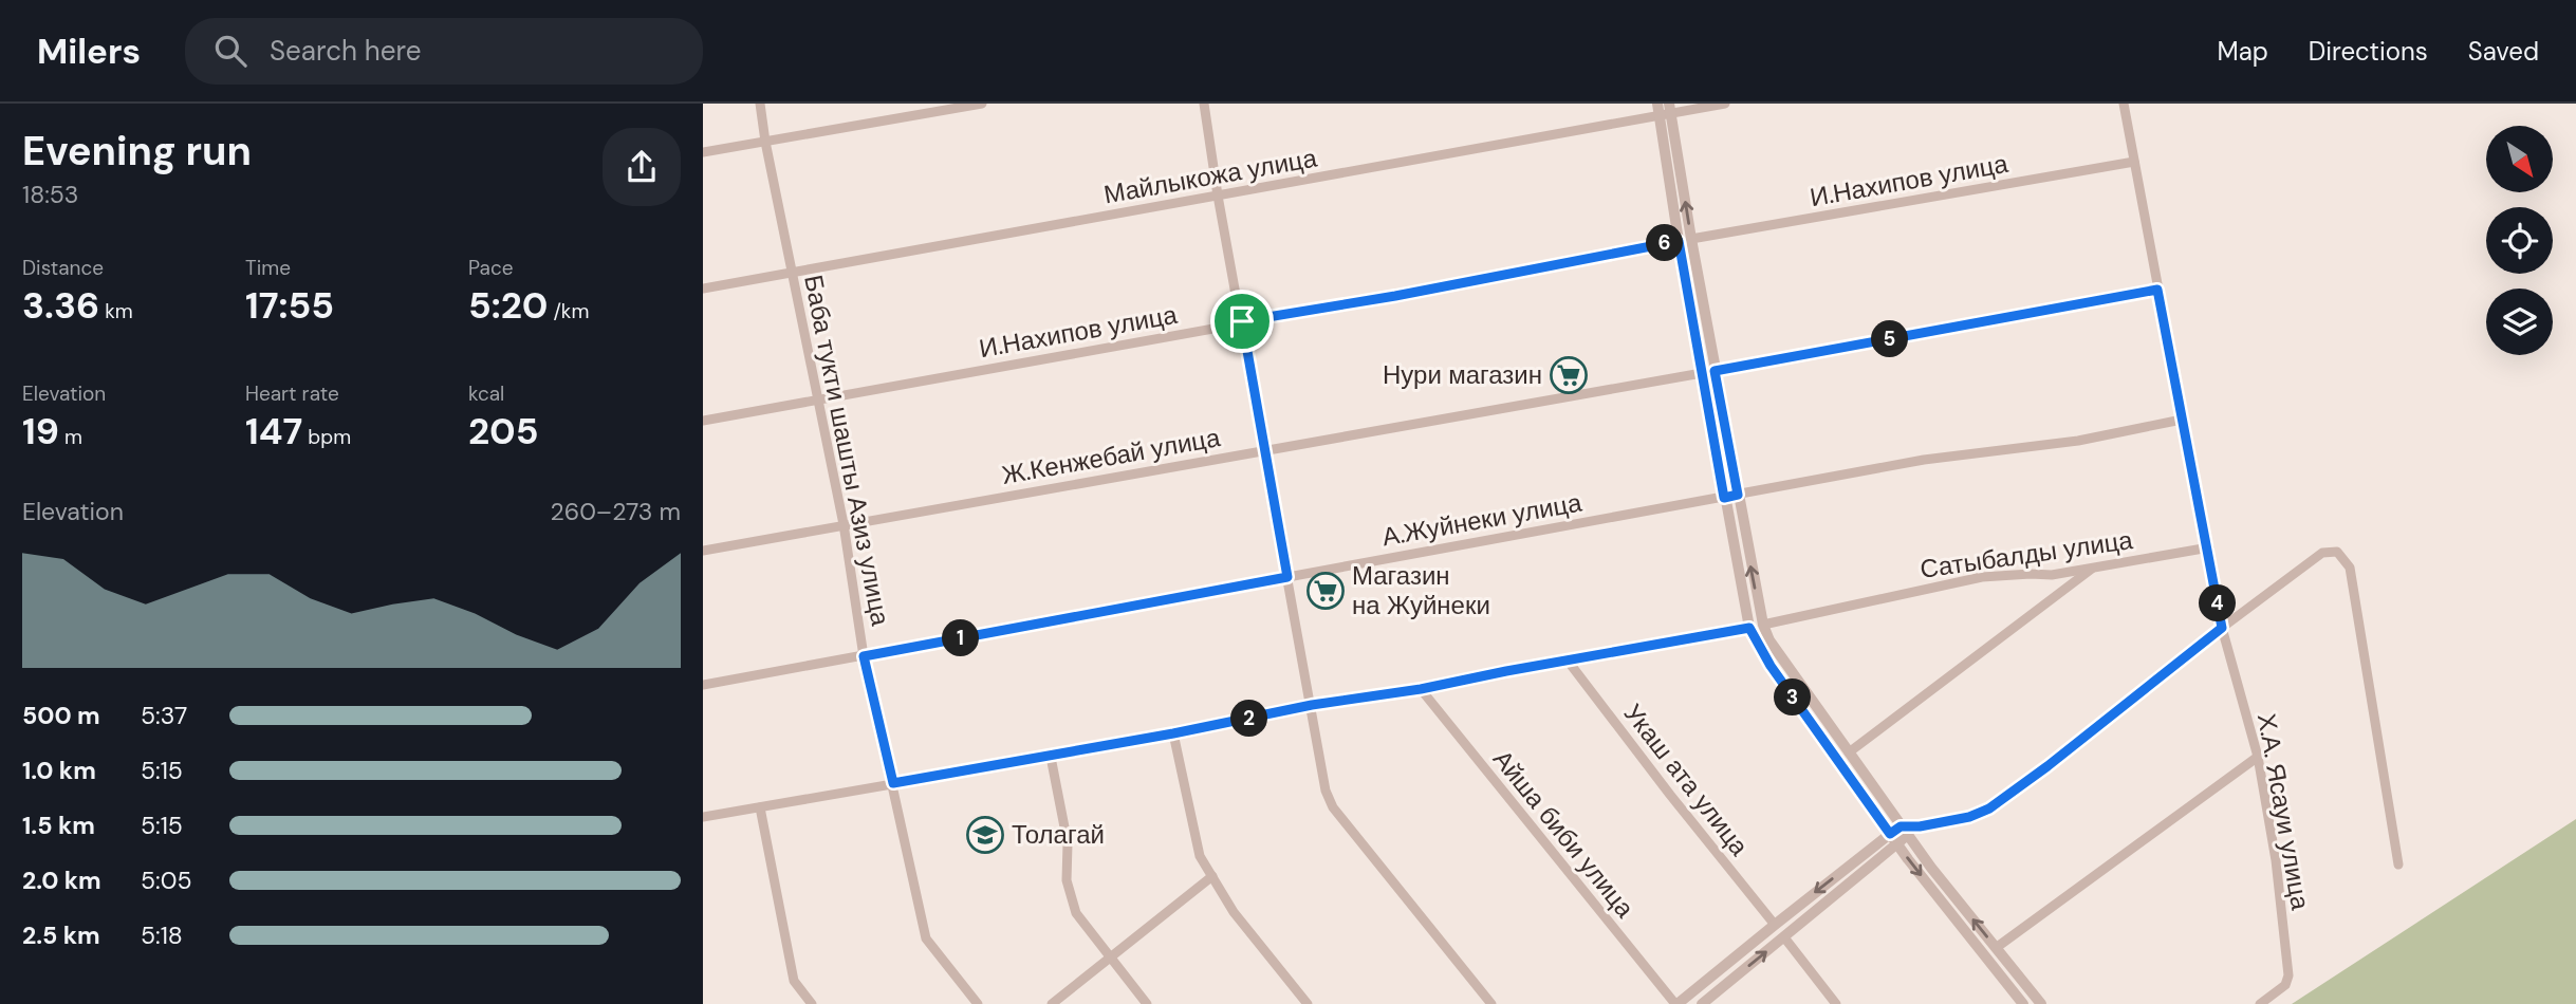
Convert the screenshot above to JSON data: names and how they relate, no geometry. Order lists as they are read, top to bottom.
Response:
{
  "streets": {
    "street": [
      "Майлыкожа улица",
      "И.Нахипов улица",
      "Баба тукти шашты Азиз улица",
      "Ж.Кенжебай улица",
      "А.Жуйнеки улица",
      "Сатыбалды улица",
      "Укаш ата улица",
      "Х.А. Ясауи улица",
      "Айша биби улица"
    ]
  },
  "crossings": [
    ["Майлыкожа улица", "Баба тукти шашты Азиз улица"],
    ["И.Нахипов улица", "Баба тукти шашты Азиз улица"],
    ["И.Нахипов улица", "Х.А. Ясауи улица"],
    ["Баба тукти шашты Азиз улица", "Ж.Кенжебай улица"],
    ["Баба тукти шашты Азиз улица", "А.Жуйнеки улица"],
    ["А.Жуйнеки улица", "Х.А. Ясауи улица"],
    ["Сатыбалды улица", "Х.А. Ясауи улица"]
  ],
  "places": {
    "supermarket": ["Нури магазин", "Магазин на Жуйнеки"],
    "school or university": ["Толагай"]
  },
  "north": "bottom right",
  "page": {
    "header": "Milers",
    "search": "Search here",
    "nav": ["Map", "Directions", "Saved"],
    "heading": ["Evening run", "18:53"],
    "pins": [
      "6",
      "5",
      "4",
      "1",
      "3",
      "2"
    ],
    "stats": [
      ["Distance", "3.36 km"],
      ["Time", "17:55"],
      ["Pace", "5:20 /km"],
      ["Elevation", "19 m"],
      ["Heart rate", "147 bpm"],
      ["kcal", "205"]
    ],
    "chart": ["Elevation", "260–273 m"],
    "list": [
      {
        "name": "500 m",
        "note": "5:37"
      },
      {
        "name": "1.0 km",
        "note": "5:15"
      },
      {
        "name": "1.5 km",
        "note": "5:15"
      },
      {
        "name": "2.0 km",
        "note": "5:05"
      },
      {
        "name": "2.5 km",
        "note": "5:18"
      }
    ]
  }
}
